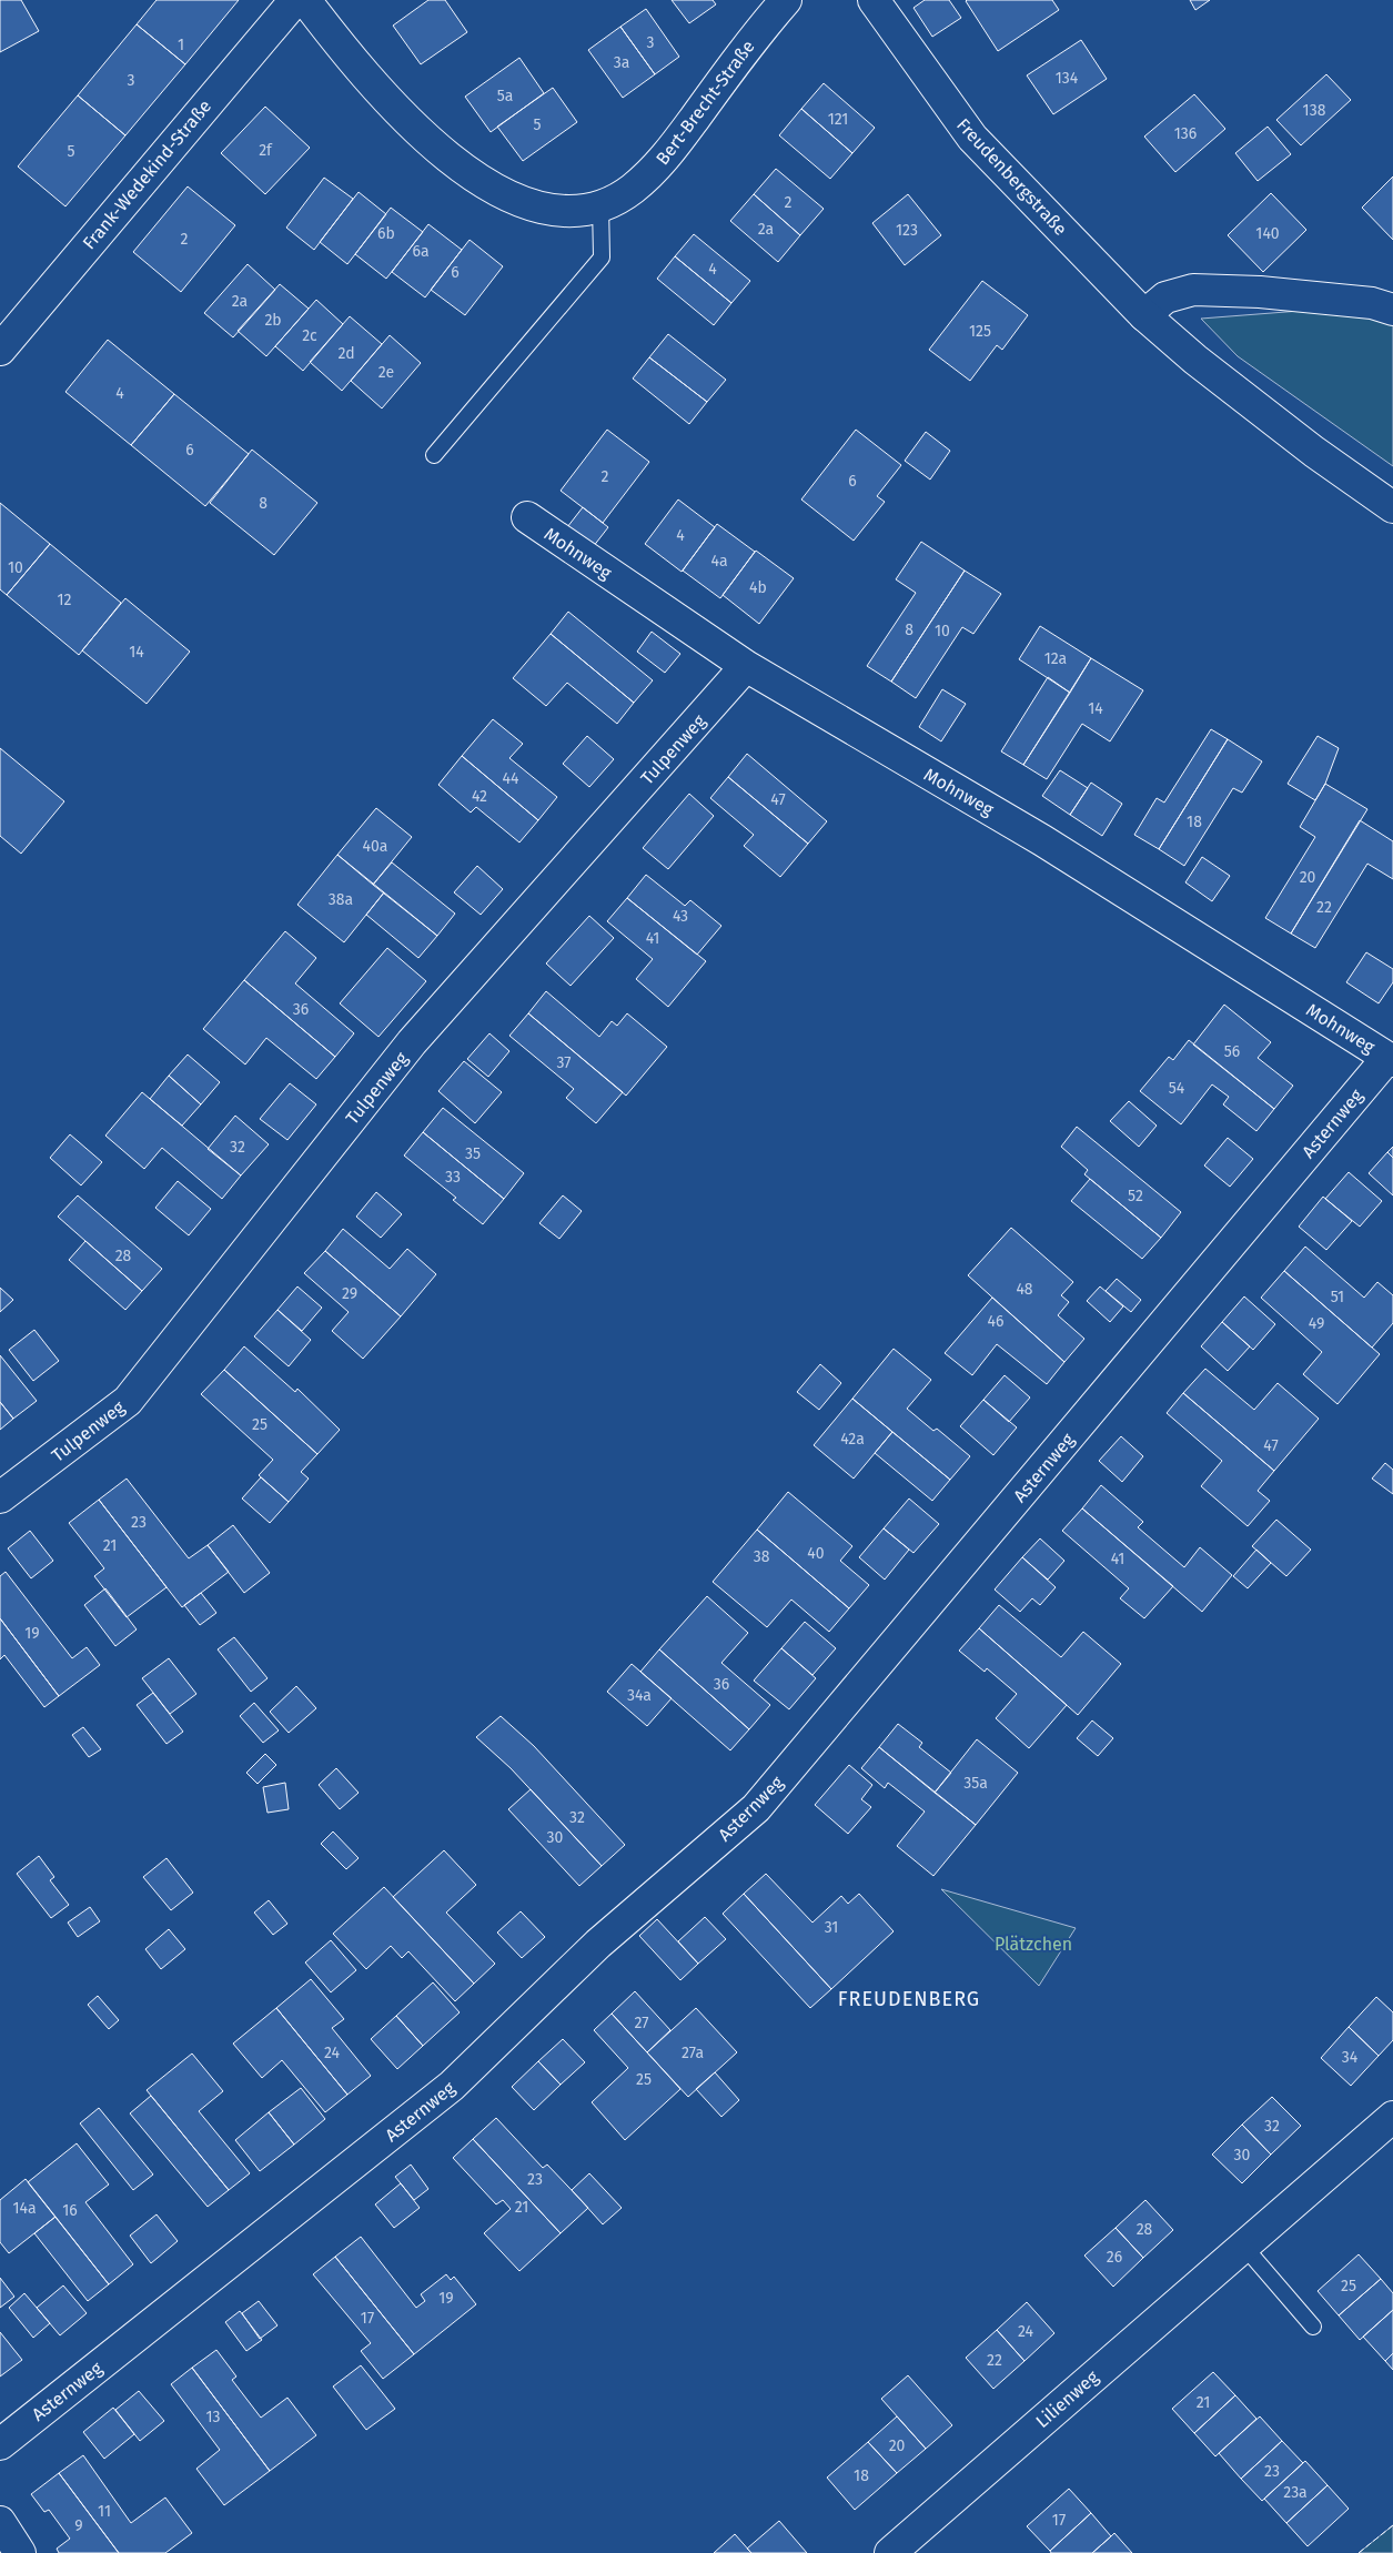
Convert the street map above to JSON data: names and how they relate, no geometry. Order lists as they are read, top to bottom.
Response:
{
  "streets": {
    "street": [
      "Bert-Brecht-Straße",
      "Frank-Wedekind-Straße",
      "Freudenbergstraße",
      "Mohnweg",
      "Tulpenweg",
      "Asternweg",
      "Lilienweg"
    ]
  },
  "crossings": [
    ["Mohnweg", "Tulpenweg"],
    ["Mohnweg", "Asternweg"]
  ],
  "districts": ["FREUDENBERG"],
  "parks": ["Plätzchen"],
  "house_numbers": [
    "3",
    "1",
    "3a",
    "134",
    "3",
    "5a",
    "138",
    "121",
    "5",
    "136",
    "2f",
    "5",
    "2",
    "2a",
    "123",
    "6b",
    "140",
    "2",
    "6a",
    "4",
    "6",
    "2a",
    "2b",
    "125",
    "2c",
    "2d",
    "2e",
    "4",
    "6",
    "2",
    "6",
    "8",
    "4",
    "4a",
    "10",
    "4b",
    "12",
    "8",
    "10",
    "14",
    "12a",
    "14",
    "44",
    "42",
    "47",
    "18",
    "40a",
    "20",
    "38a",
    "22",
    "43",
    "41",
    "36",
    "56",
    "37",
    "54",
    "32",
    "35",
    "33",
    "52",
    "28",
    "48",
    "29",
    "51",
    "46",
    "49",
    "25",
    "42a",
    "47",
    "23",
    "21",
    "40",
    "38",
    "41",
    "19",
    "36",
    "34a",
    "35a",
    "32",
    "30",
    "31",
    "27",
    "24",
    "27a",
    "34",
    "25",
    "32",
    "30",
    "23",
    "21",
    "14a",
    "16",
    "28",
    "26",
    "25",
    "19",
    "17",
    "24",
    "22",
    "21",
    "13",
    "20",
    "23",
    "18",
    "23a",
    "11",
    "17",
    "9"
  ]
}
